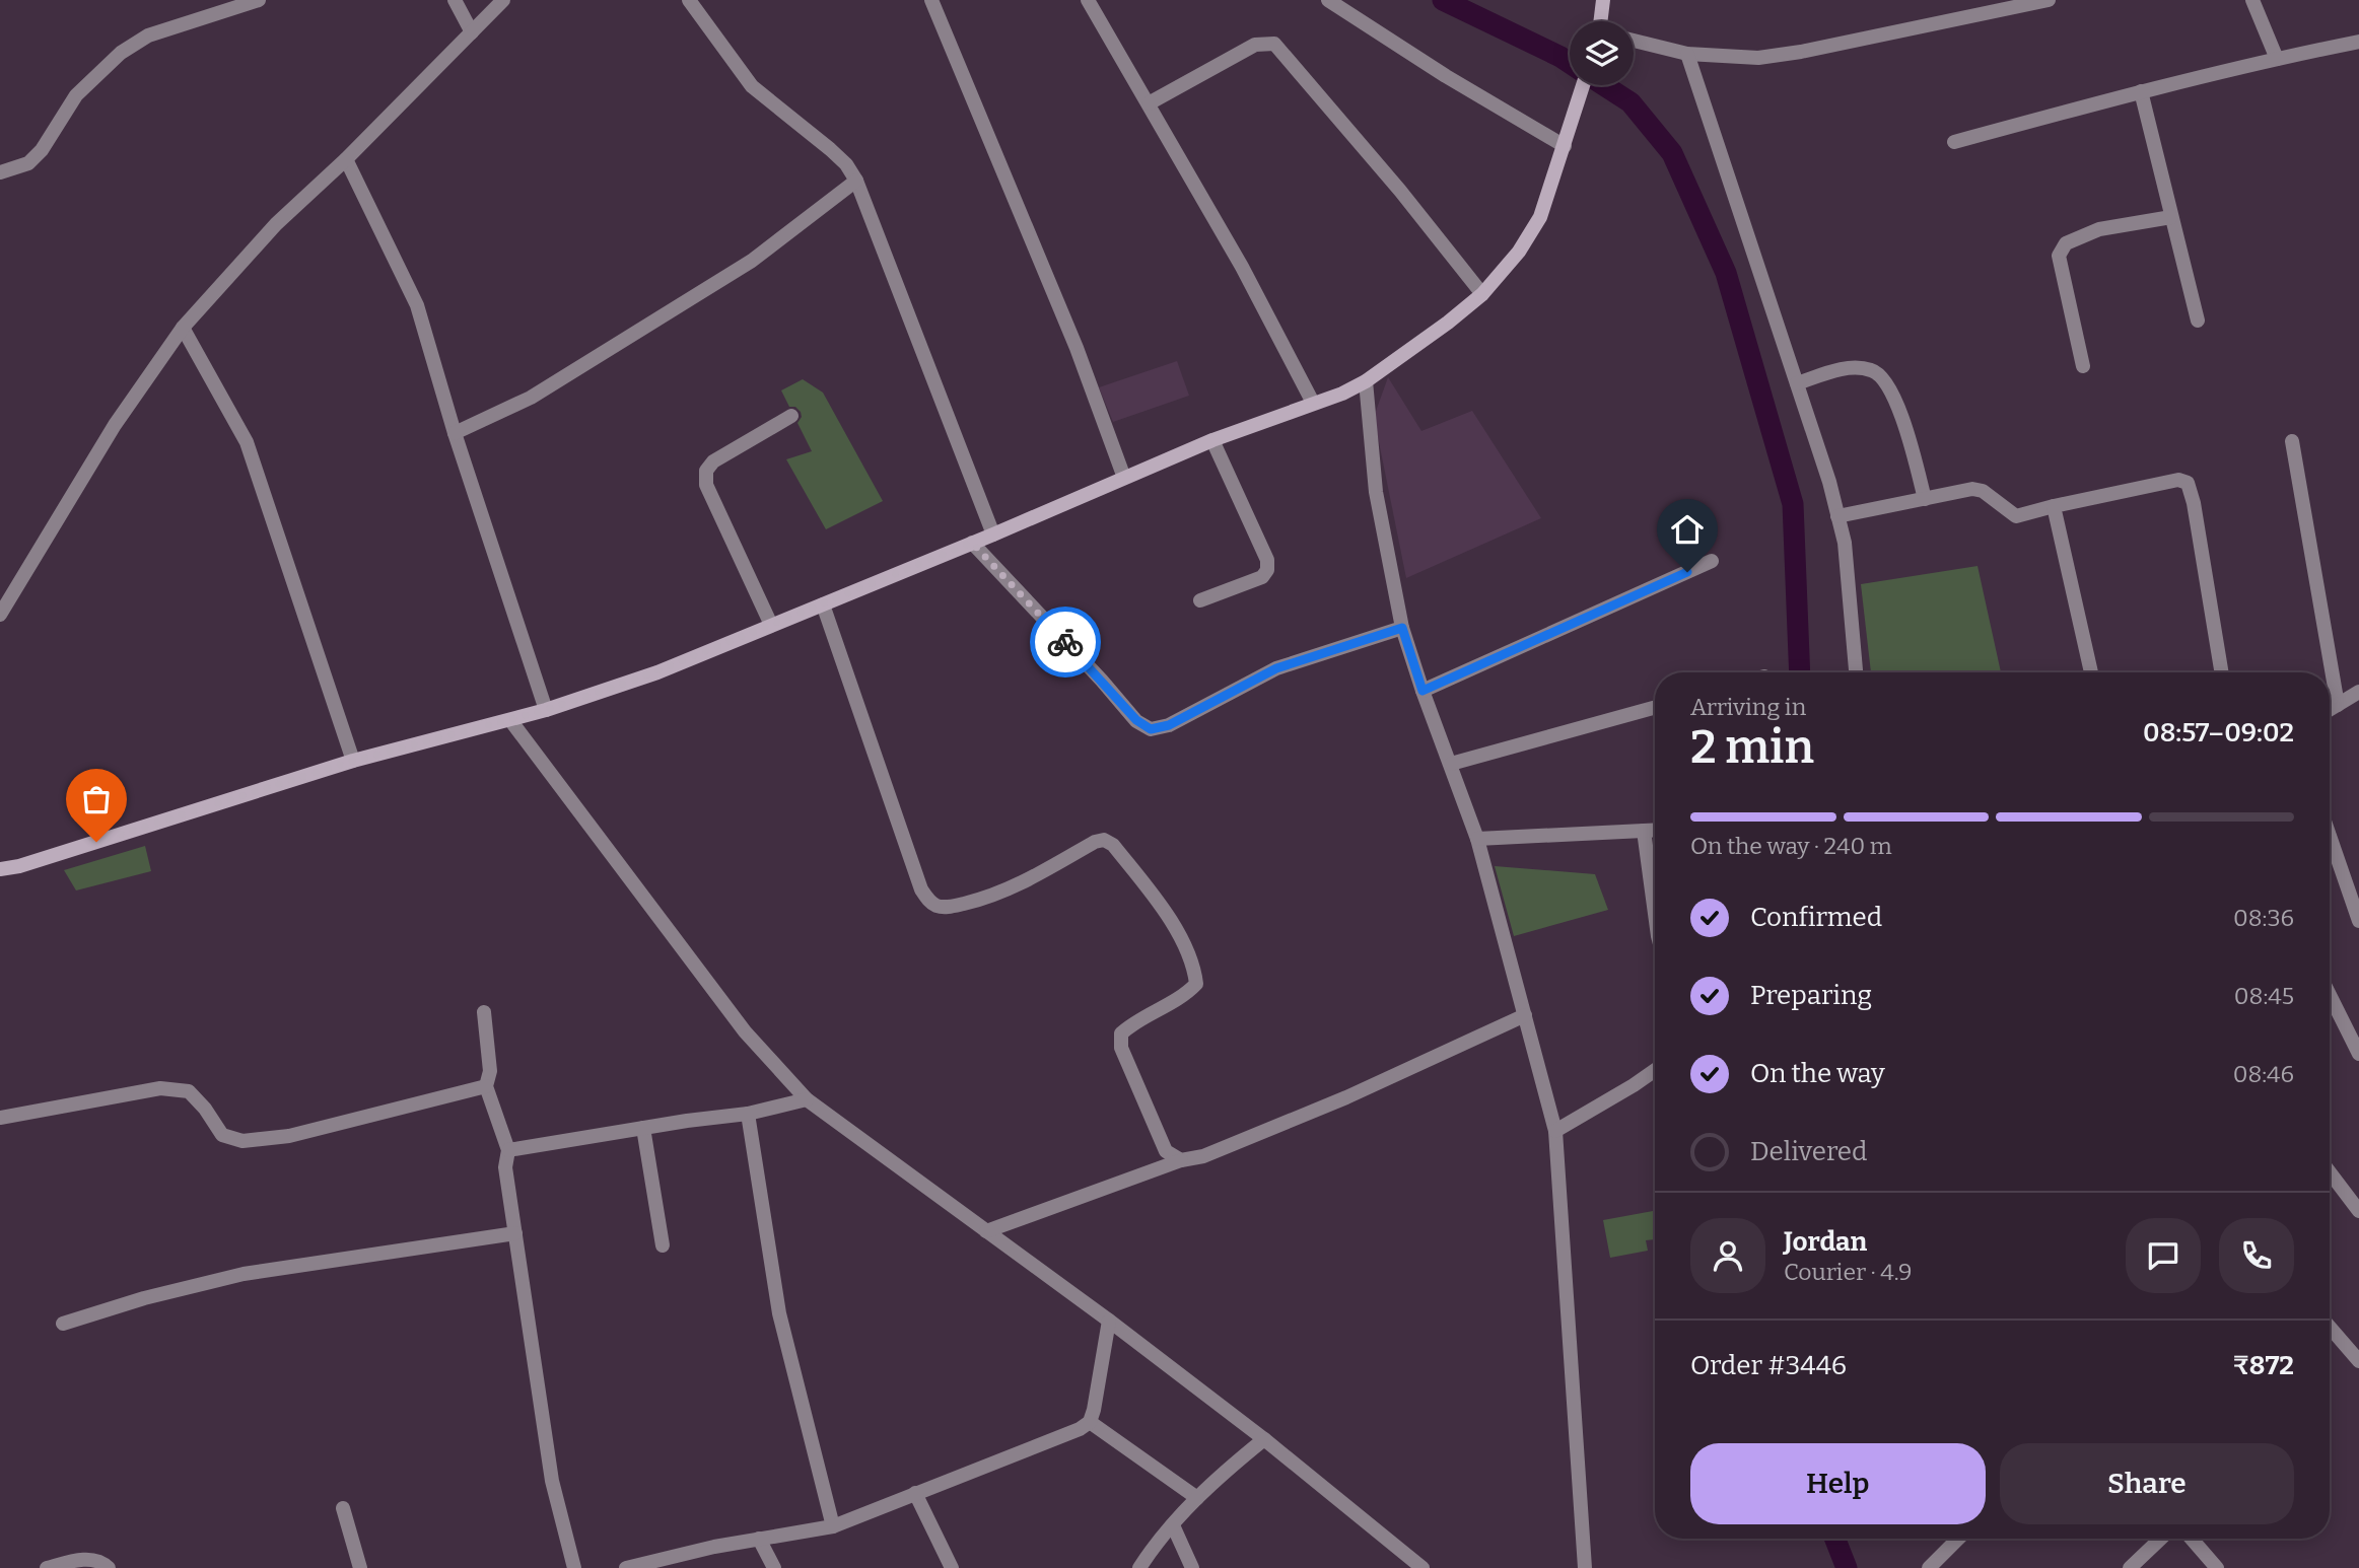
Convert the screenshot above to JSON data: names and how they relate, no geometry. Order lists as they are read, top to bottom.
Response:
{
  "page": {
    "heading": ["2 min", "Arriving in", "08:57–09:02"],
    "panel": [
      "Jordan",
      "Courier · 4.9",
      "Order #3446",
      "₹872"
    ],
    "bar": "On the way · 240 m",
    "list": [
      ["Confirmed", "08:36"],
      ["Preparing", "08:45"],
      ["On the way", "08:46"],
      "Delivered"
    ],
    "buttons": ["Help", "Share"]
  }
}
